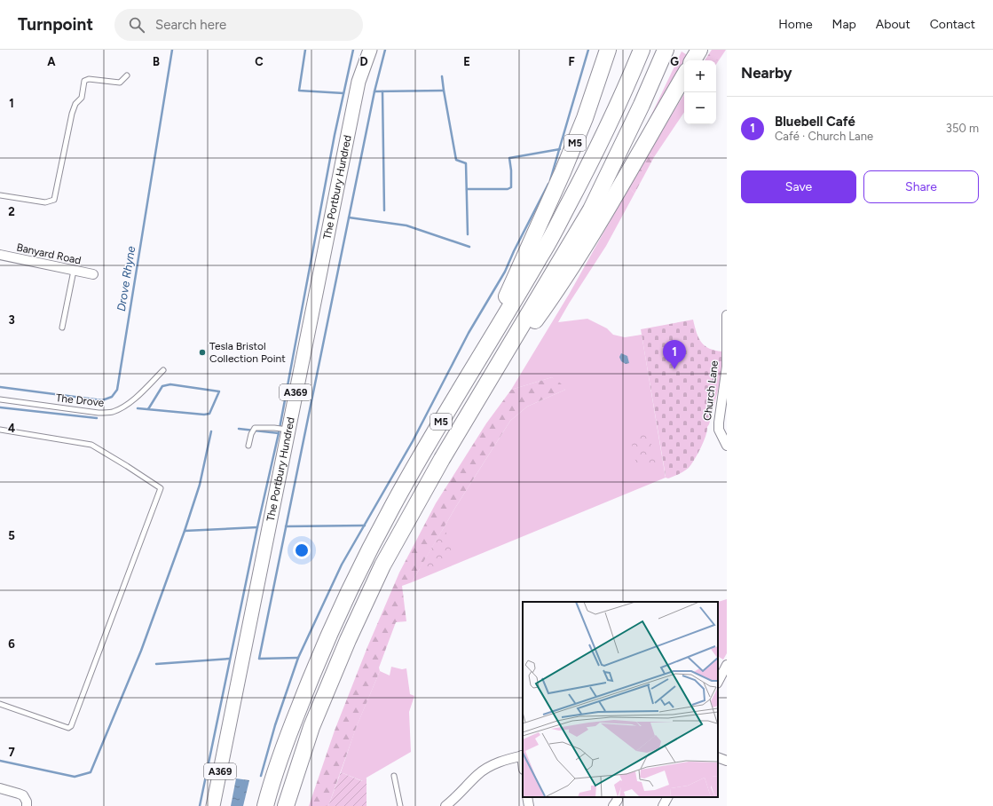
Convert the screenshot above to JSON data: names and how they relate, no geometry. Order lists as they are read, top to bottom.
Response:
{
  "streets": {
    "highway": ["M5"],
    "main road": ["The Portbury Hundred", "A369"],
    "street": ["Banyard Road", "Church Lane"],
    "lane": ["The Drove"]
  },
  "water": ["Drove Rhyne"],
  "places": ["Tesla Bristol Collection Point"],
  "page": {
    "header": "Turnpoint",
    "search": "Search here",
    "nav": [
      "Home",
      "Map",
      "About",
      "Contact"
    ],
    "heading": "Nearby",
    "map_buttons": ["+", "−"],
    "list": [
      {
        "mark": "1",
        "name": "Bluebell Café",
        "note": "Café · Church Lane",
        "value": "350 m"
      }
    ],
    "buttons": ["Save", "Share"],
    "pins": "1"
  },
  "grid": {
    "columns": [
      "A",
      "B",
      "C",
      "D",
      "E",
      "F",
      "G"
    ],
    "rows": [
      "1",
      "2",
      "3",
      "4",
      "5",
      "6",
      "7"
    ]
  }
}
